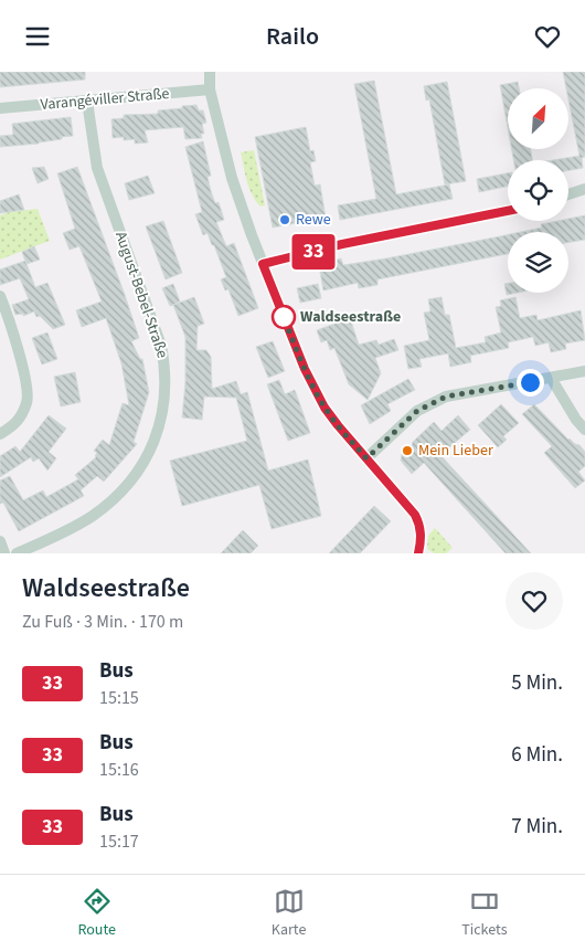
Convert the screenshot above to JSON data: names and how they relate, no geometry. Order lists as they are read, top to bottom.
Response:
{
  "streets": {
    "street": ["Varangéviller Straße", "August-Bebel-Straße"]
  },
  "crossings": [
    ["Varangéviller Straße", "August-Bebel-Straße"]
  ],
  "places": ["Rewe", "Waldseestraße", "Mein Lieber"],
  "lines": ["bus line 33"],
  "north": "top right",
  "page": {
    "header": "Railo",
    "on_map": "33",
    "heading": ["Waldseestraße", "Zu Fuß · 3 Min. · 170 m"],
    "list": [
      {
        "mark": "33",
        "name": "Bus",
        "note": "15:15",
        "value": "5 Min."
      },
      {
        "mark": "33",
        "name": "Bus",
        "note": "15:16",
        "value": "6 Min."
      },
      {
        "mark": "33",
        "name": "Bus",
        "note": "15:17",
        "value": "7 Min."
      }
    ],
    "tabs": ["Route", "Karte", "Tickets"]
  }
}
